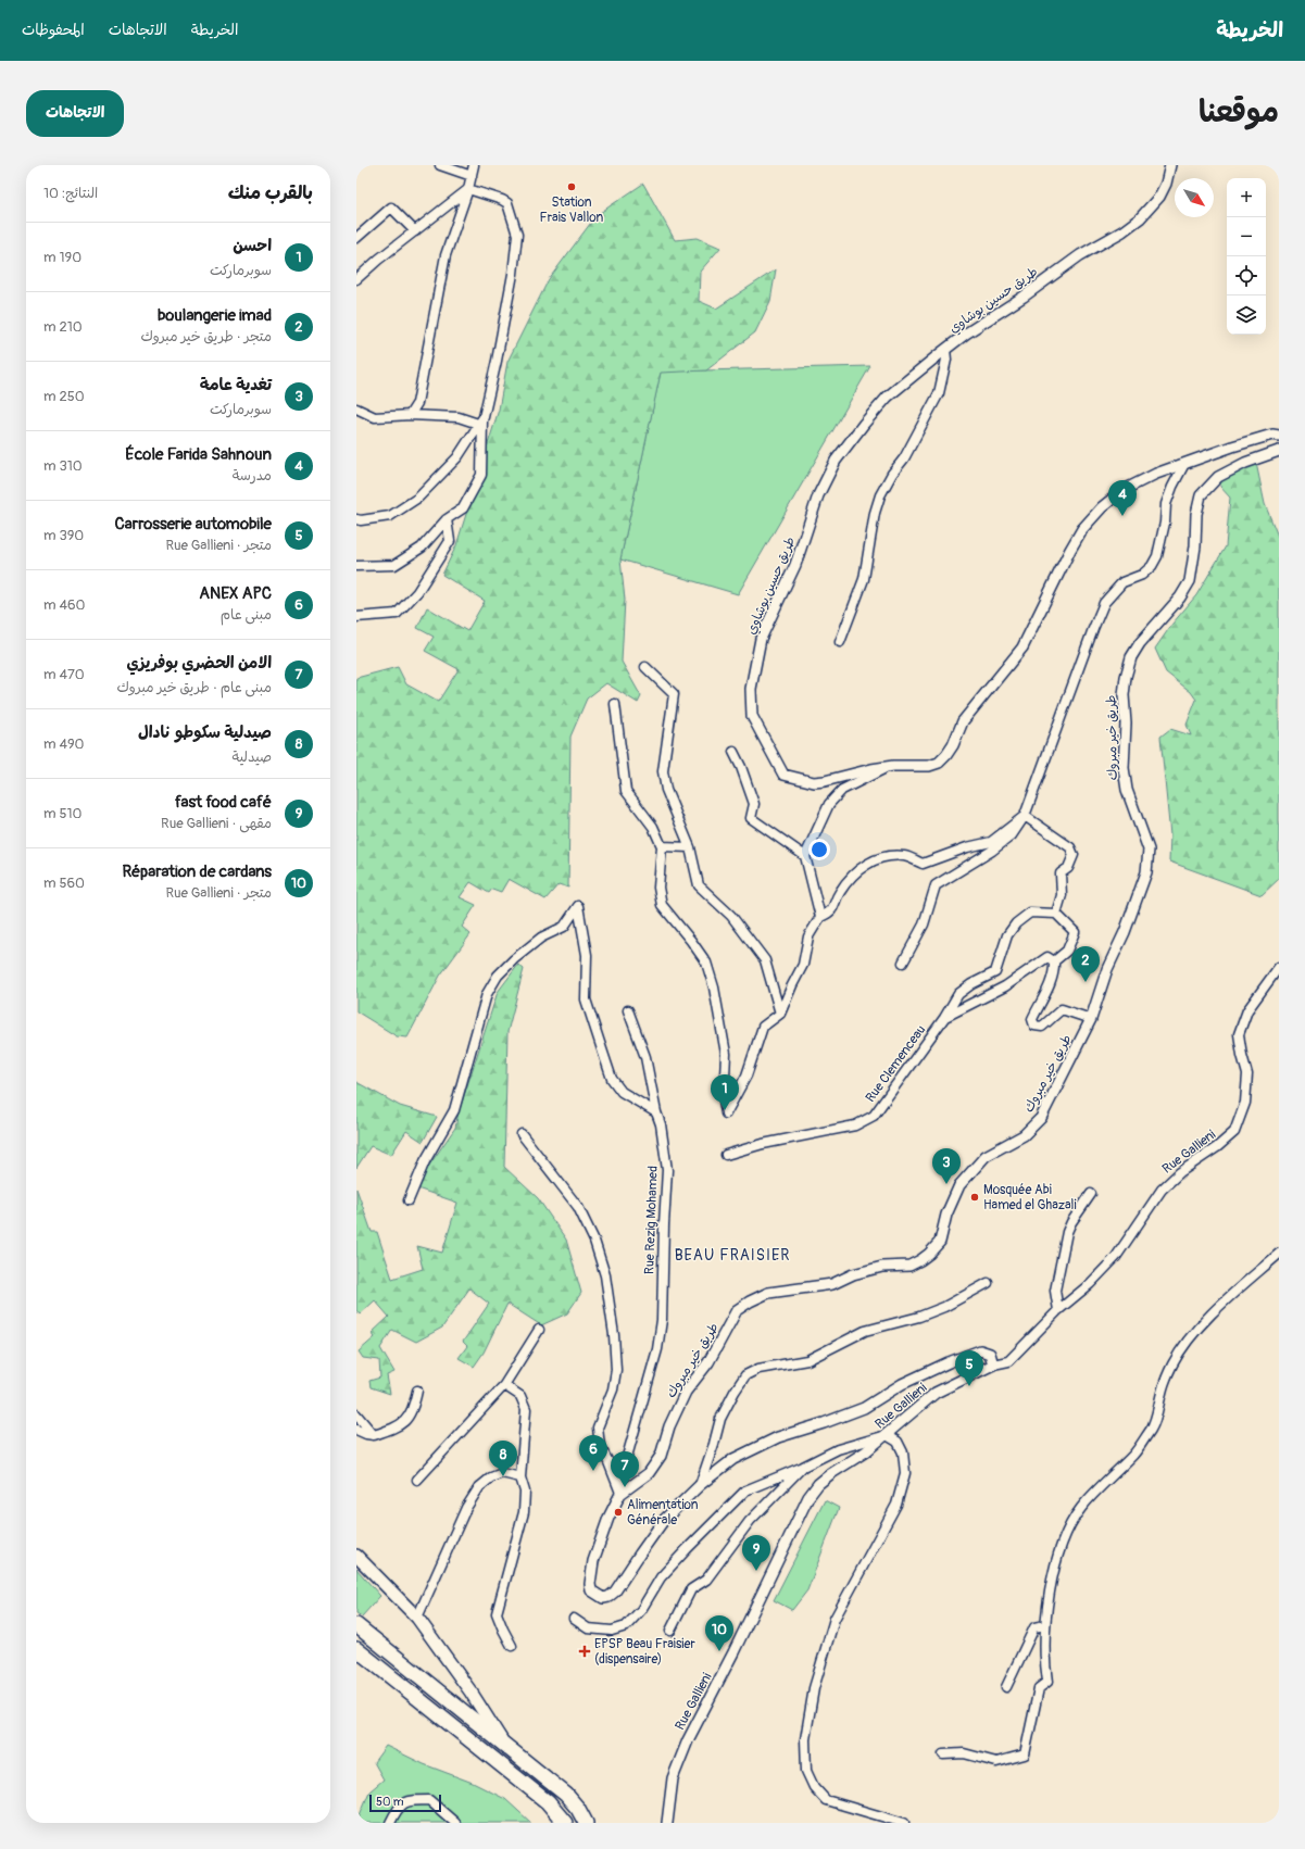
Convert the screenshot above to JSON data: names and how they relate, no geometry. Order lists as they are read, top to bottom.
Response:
{
  "streets": {
    "street": [
      "طريق حسين بوشاوي",
      "طريق خير مبروك",
      "Rue Clemenceau",
      "Rue Gallieni",
      "Rue Rezig Mohamed"
    ]
  },
  "crossings": [
    ["طريق خير مبروك", "Rue Gallieni"],
    ["طريق خير مبروك", "Rue Rezig Mohamed"]
  ],
  "districts": ["BEAU FRAISIER"],
  "places": {
    "other": ["Station Frais Vallon", "Mosquée Abi Hamed el Ghazali", "Alimentation Générale"],
    "health": ["EPSP Beau Fraisier (dispensaire)"]
  },
  "scale_bar": "50 m",
  "north": "bottom right",
  "page": {
    "header": "الخريطة",
    "nav": ["الخريطة", "الاتجاهات", "المحفوظات"],
    "title": "موقعنا",
    "buttons": "الاتجاهات",
    "heading": ["بالقرب منك", "النتائج: 10"],
    "map_buttons": ["+", "−"],
    "list": [
      {
        "mark": "1",
        "name": "احسن",
        "note": "سوبرماركت",
        "value": "190 m"
      },
      {
        "mark": "2",
        "name": "boulangerie imad",
        "note": "متجر · طريق خير مبروك",
        "value": "210 m"
      },
      {
        "mark": "3",
        "name": "تغدية عامة",
        "note": "سوبرماركت",
        "value": "250 m"
      },
      {
        "mark": "4",
        "name": "École Farida Sahnoun",
        "note": "مدرسة",
        "value": "310 m"
      },
      {
        "mark": "5",
        "name": "Carrosserie automobile",
        "note": "متجر · Rue Gallieni",
        "value": "390 m"
      },
      {
        "mark": "6",
        "name": "ANEX APC",
        "note": "مبنى عام",
        "value": "460 m"
      },
      {
        "mark": "7",
        "name": "الامن الحضري بوفريزي",
        "note": "مبنى عام · طريق خير مبروك",
        "value": "470 m"
      },
      {
        "mark": "8",
        "name": "صيدلية سكوطو نادال",
        "note": "صيدلية",
        "value": "490 m"
      },
      {
        "mark": "9",
        "name": "fast food café",
        "note": "مقهى · Rue Gallieni",
        "value": "510 m"
      },
      {
        "mark": "10",
        "name": "Réparation de cardans",
        "note": "متجر · Rue Gallieni",
        "value": "560 m"
      }
    ],
    "pins": [
      "4",
      "2",
      "1",
      "3",
      "5",
      "6",
      "8",
      "7",
      "9",
      "10"
    ],
    "scale": "50 m"
  }
}
